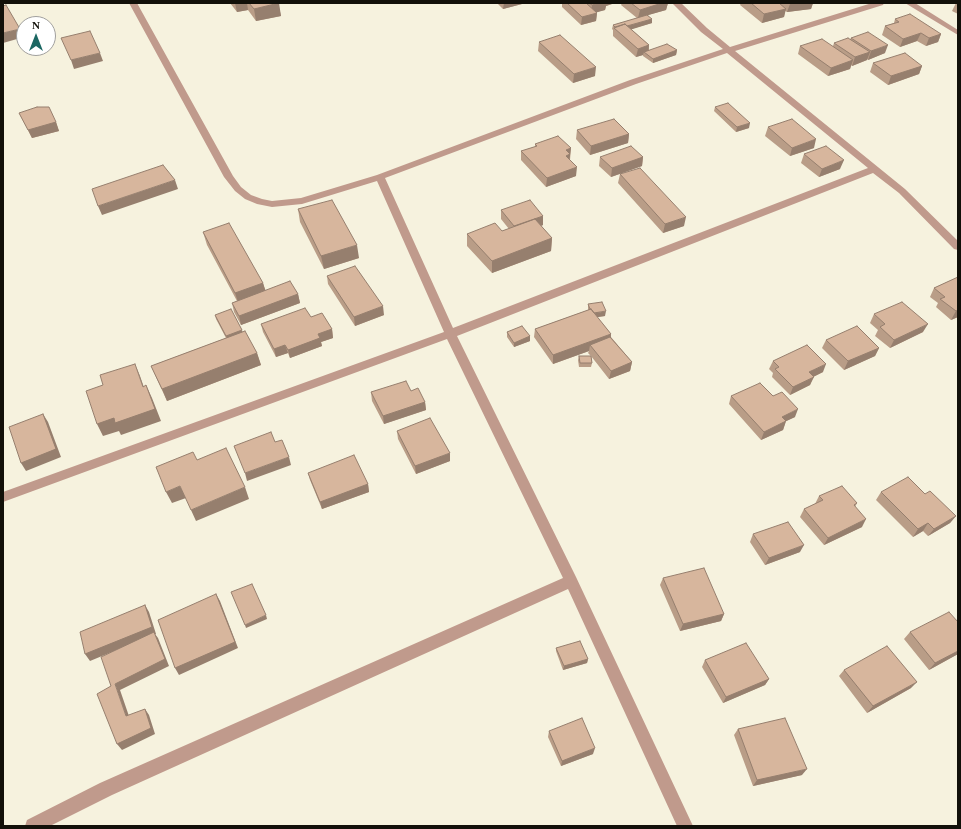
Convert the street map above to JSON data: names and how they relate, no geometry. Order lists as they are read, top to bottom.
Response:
{
  "north": "top"
}
